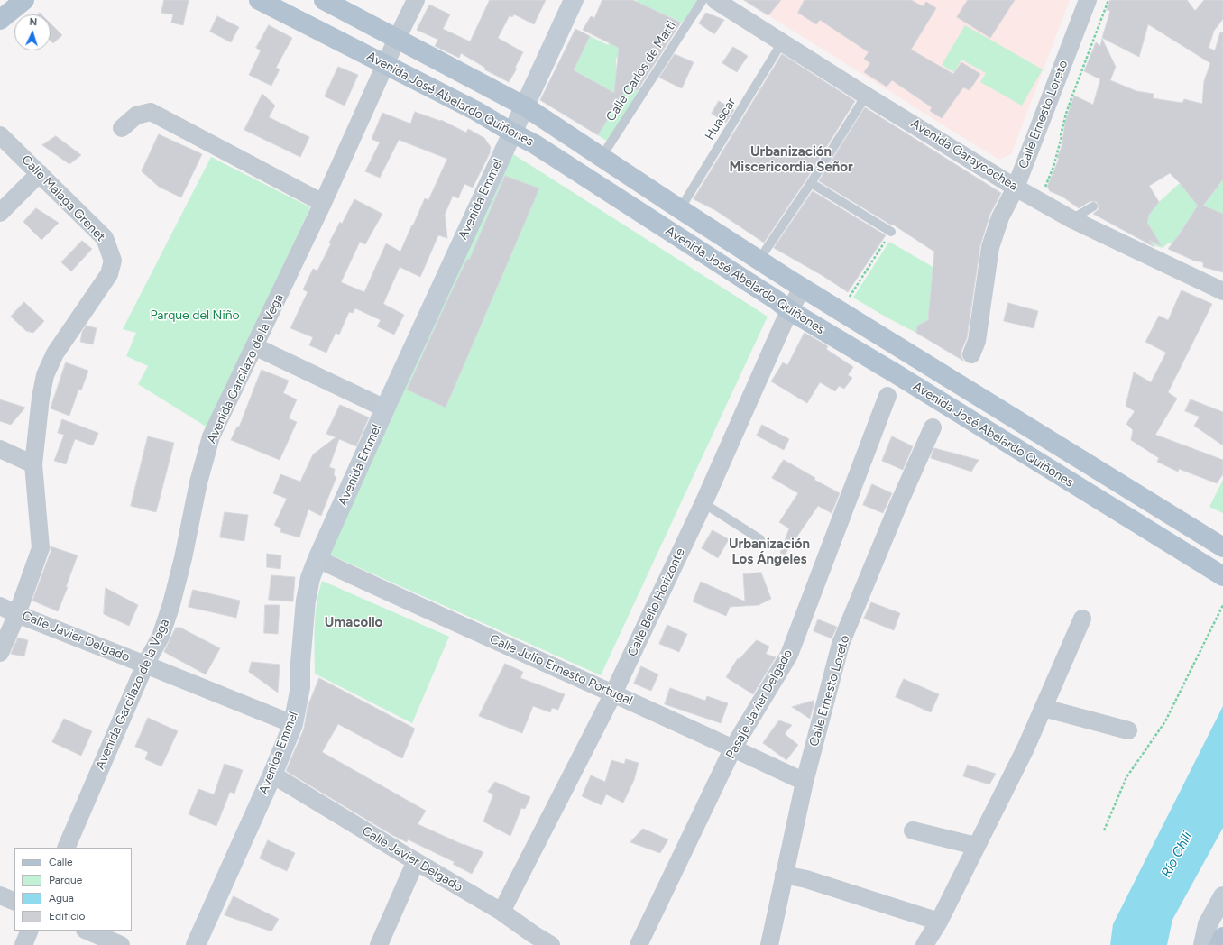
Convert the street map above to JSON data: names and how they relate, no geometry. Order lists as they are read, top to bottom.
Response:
{
  "streets": {
    "main road": ["Avenida José Abelardo Quiñones"],
    "street": [
      "Calle Ernesto Loreto",
      "Avenida Garaycochea",
      "Calle Malaga Grenet",
      "Avenida Emmel",
      "Avenida Garcilazo de la Vega",
      "Calle Bello Horizonte",
      "Calle Javier Delgado",
      "Calle Julio Ernesto Portugal",
      "Pasaje Javier Delgado"
    ],
    "lane": ["Calle Carlos de Marti", "Huascar"]
  },
  "crossings": [
    ["Calle Carlos de Marti", "Avenida José Abelardo Quiñones"],
    ["Avenida José Abelardo Quiñones", "Huascar"],
    ["Avenida José Abelardo Quiñones", "Avenida Emmel"],
    ["Avenida José Abelardo Quiñones", "Avenida Garcilazo de la Vega"],
    ["Avenida José Abelardo Quiñones", "Calle Bello Horizonte"],
    ["Calle Ernesto Loreto", "Avenida Garaycochea"],
    ["Calle Ernesto Loreto", "Calle Julio Ernesto Portugal"],
    ["Huascar", "Avenida Garaycochea"],
    ["Calle Malaga Grenet", "Calle Javier Delgado"],
    ["Avenida Emmel", "Calle Javier Delgado"],
    ["Avenida Emmel", "Calle Julio Ernesto Portugal"],
    ["Avenida Garcilazo de la Vega", "Calle Javier Delgado"],
    ["Calle Bello Horizonte", "Calle Javier Delgado"],
    ["Calle Bello Horizonte", "Calle Julio Ernesto Portugal"],
    ["Calle Julio Ernesto Portugal", "Pasaje Javier Delgado"]
  ],
  "districts": ["Urbanización Miscericordia Señor", "Urbanización Los Ángeles", "Umacollo"],
  "water": ["Río Chili"],
  "parks": ["Parque del Niño"],
  "legend": [
    "Calle",
    "Parque",
    "Agua",
    "Edificio"
  ],
  "north": "top"
}
